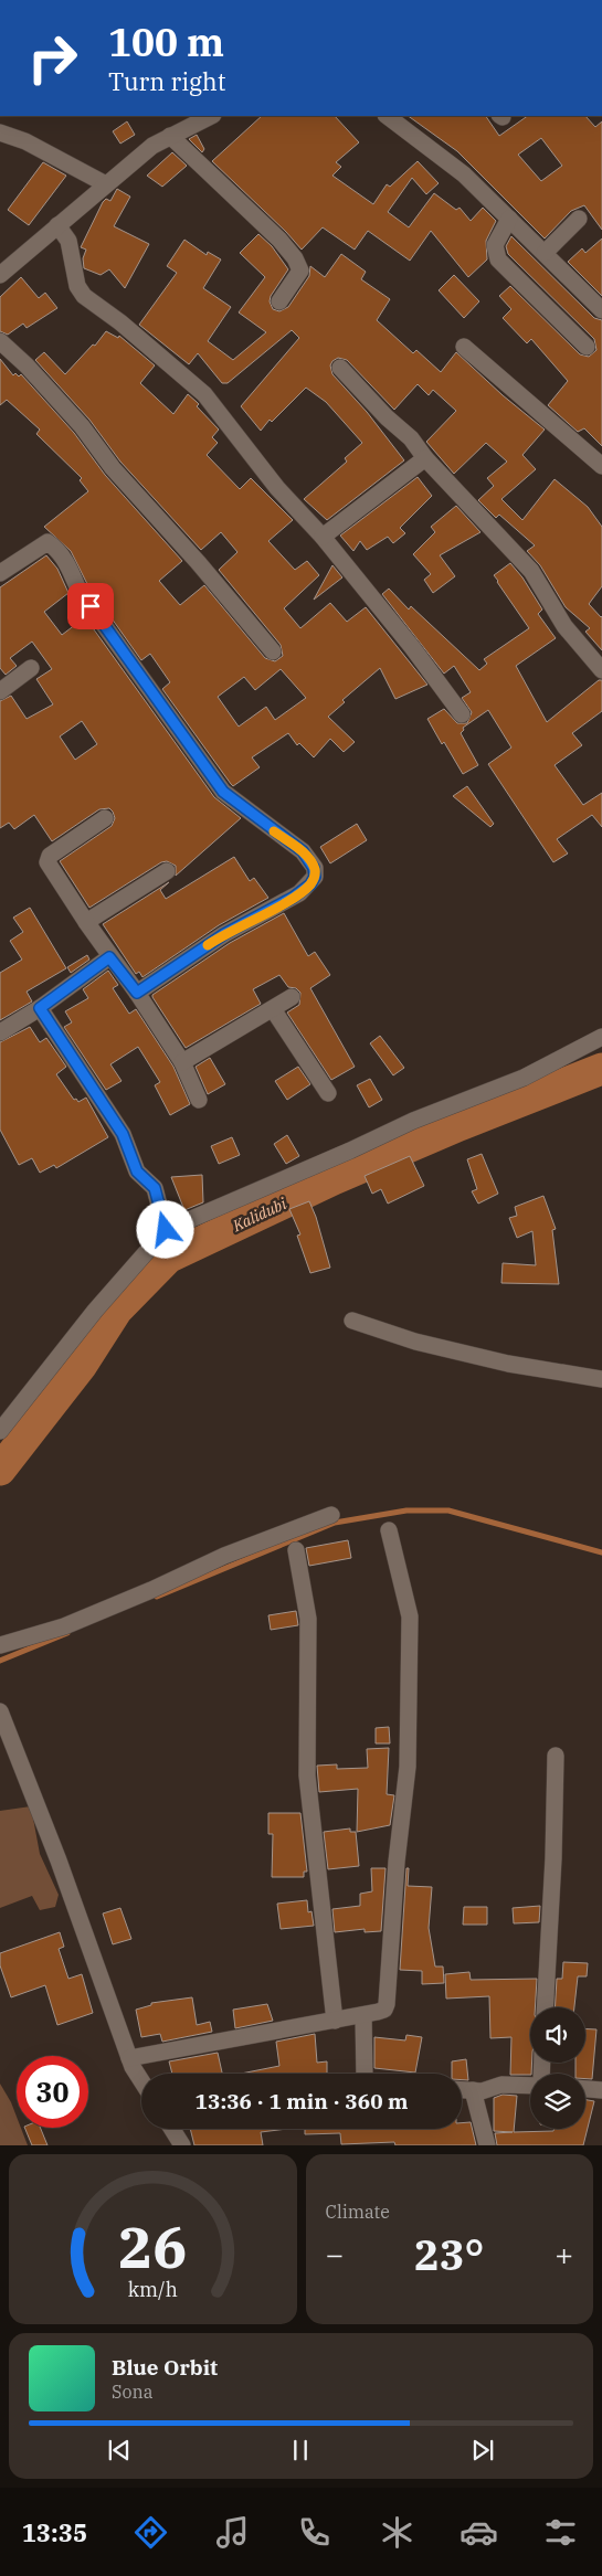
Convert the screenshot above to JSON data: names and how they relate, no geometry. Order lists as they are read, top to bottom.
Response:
{
  "water": ["Kalidubi"],
  "page": {
    "turn": ["100 m", "Turn right"],
    "limit": "30",
    "trip": "13:36 · 1 min · 360 m",
    "tile": "Climate",
    "heat": ["−", "23°", "+"],
    "song": ["Blue Orbit", "Sona"],
    "tabs": "13:35",
    "gauge": ["26", "km/h"]
  }
}
